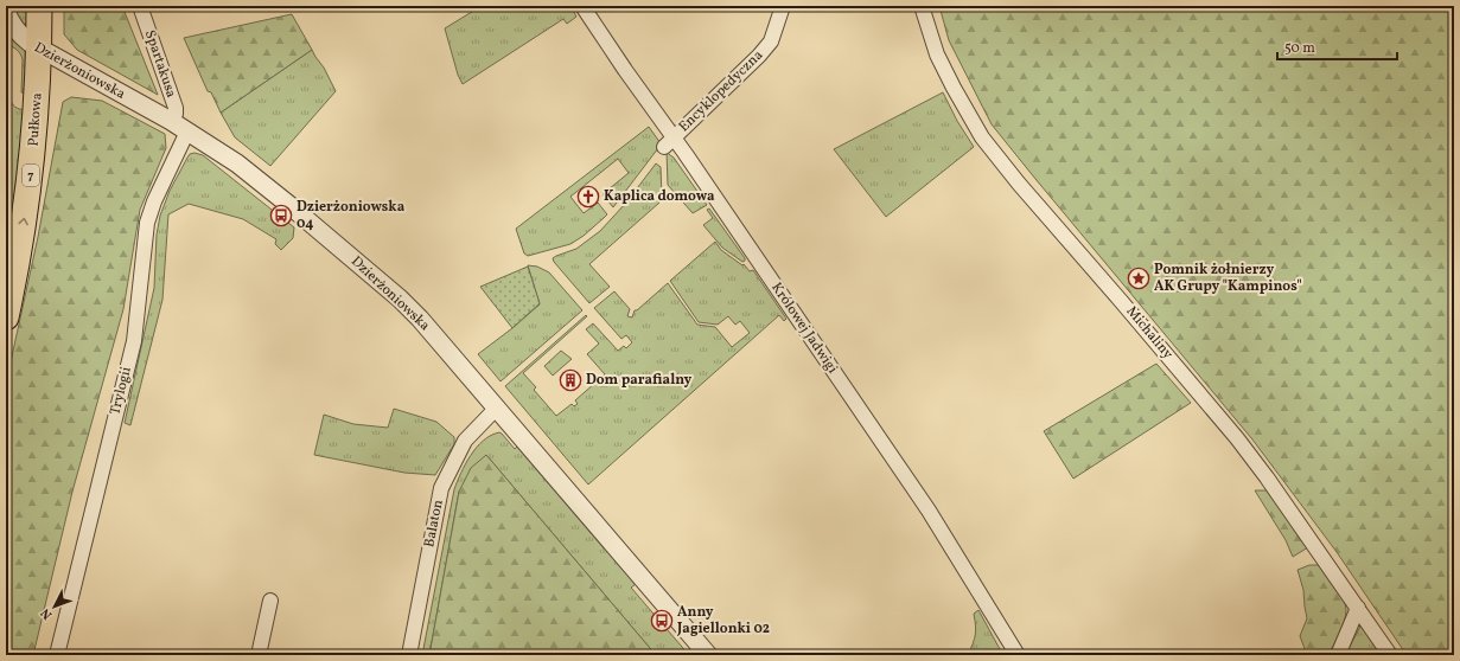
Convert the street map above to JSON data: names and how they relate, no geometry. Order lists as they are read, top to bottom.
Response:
{
  "streets": {
    "highway": ["Pułkowa", "7"],
    "street": [
      "Spartakusa",
      "Dzierżoniowska",
      "Encyklopedyczna",
      "Królowej Jadwigi",
      "Michaliny",
      "Trylogii",
      "Balaton"
    ]
  },
  "crossings": [
    ["Spartakusa", "Dzierżoniowska"],
    ["Dzierżoniowska", "Pułkowa"],
    ["Dzierżoniowska", "Trylogii"],
    ["Dzierżoniowska", "Balaton"],
    ["Encyklopedyczna", "Królowej Jadwigi"]
  ],
  "one_way": ["Pułkowa"],
  "places": {
    "church": ["Kaplica domowa"],
    "bus stop": ["Dzierżoniowska 04", "Anny Jagiellonki 02"],
    "place": ["Pomnik żołnierzy AK Grupy \"Kampinos\""],
    "building": ["Dom parafialny"]
  },
  "scale_bar": "50 m",
  "north": "bottom left"
}
